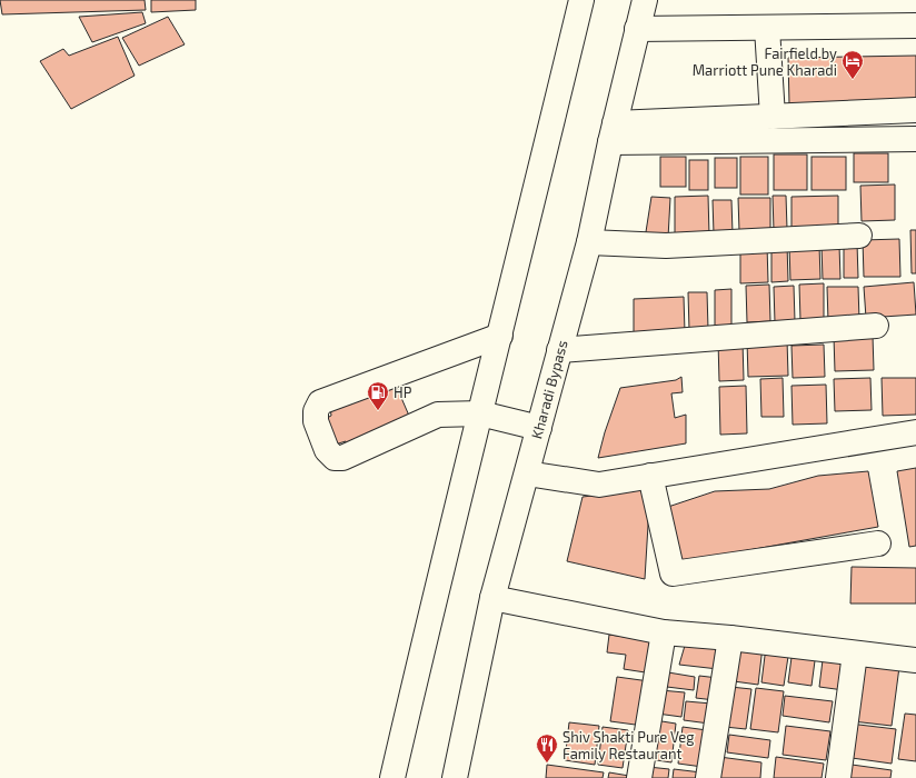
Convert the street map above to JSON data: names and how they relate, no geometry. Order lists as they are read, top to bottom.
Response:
{
  "streets": {
    "main road": ["Kharadi Bypass"]
  },
  "places": {
    "hotel": ["Fairfield by Marriott Pune Kharadi"],
    "fuel station": ["HP"],
    "restaurant": ["Shiv Shakti Pure Veg Family Restaurant"]
  }
}
